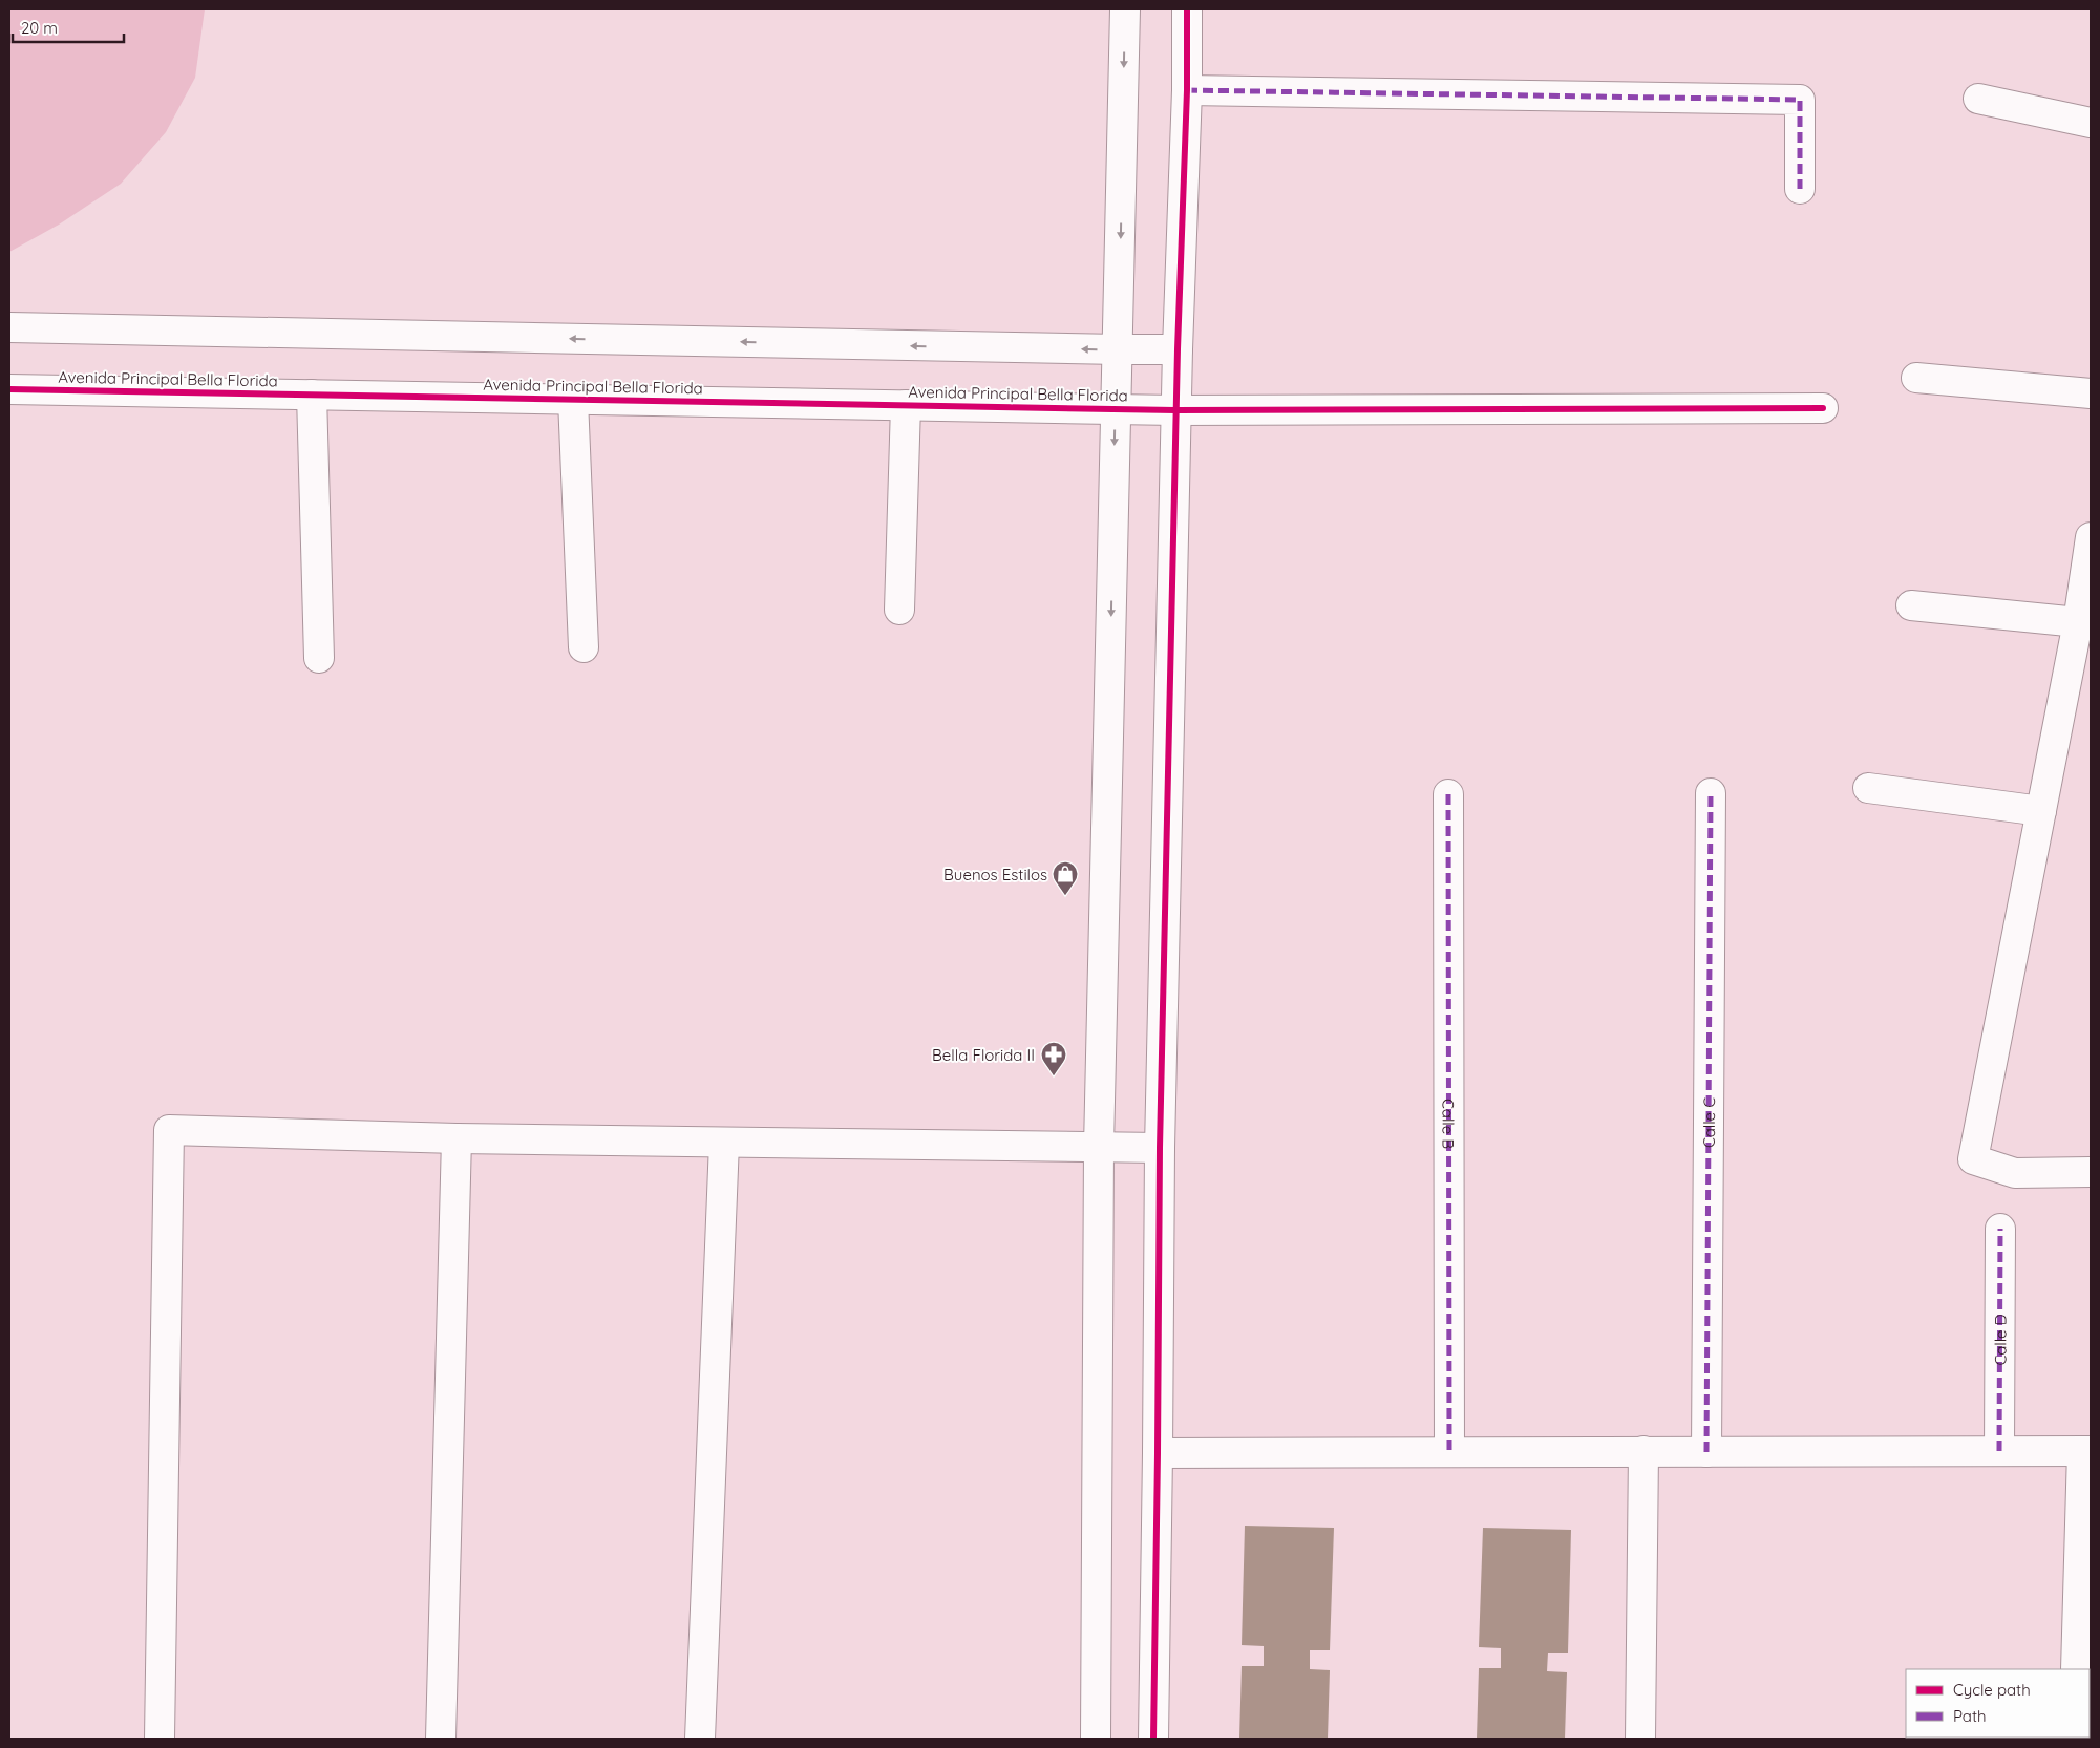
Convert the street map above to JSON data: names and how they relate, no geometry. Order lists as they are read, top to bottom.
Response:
{
  "streets": {
    "street": [
      "Avenida Principal Bella Florida",
      "Calle B",
      "Calle C",
      "Calle D"
    ]
  },
  "places": {
    "shop": ["Buenos Estilos"],
    "pharmacy": ["Bella Florida II"]
  },
  "legend": ["Cycle path", "Path"],
  "scale_bar": "20 m"
}
